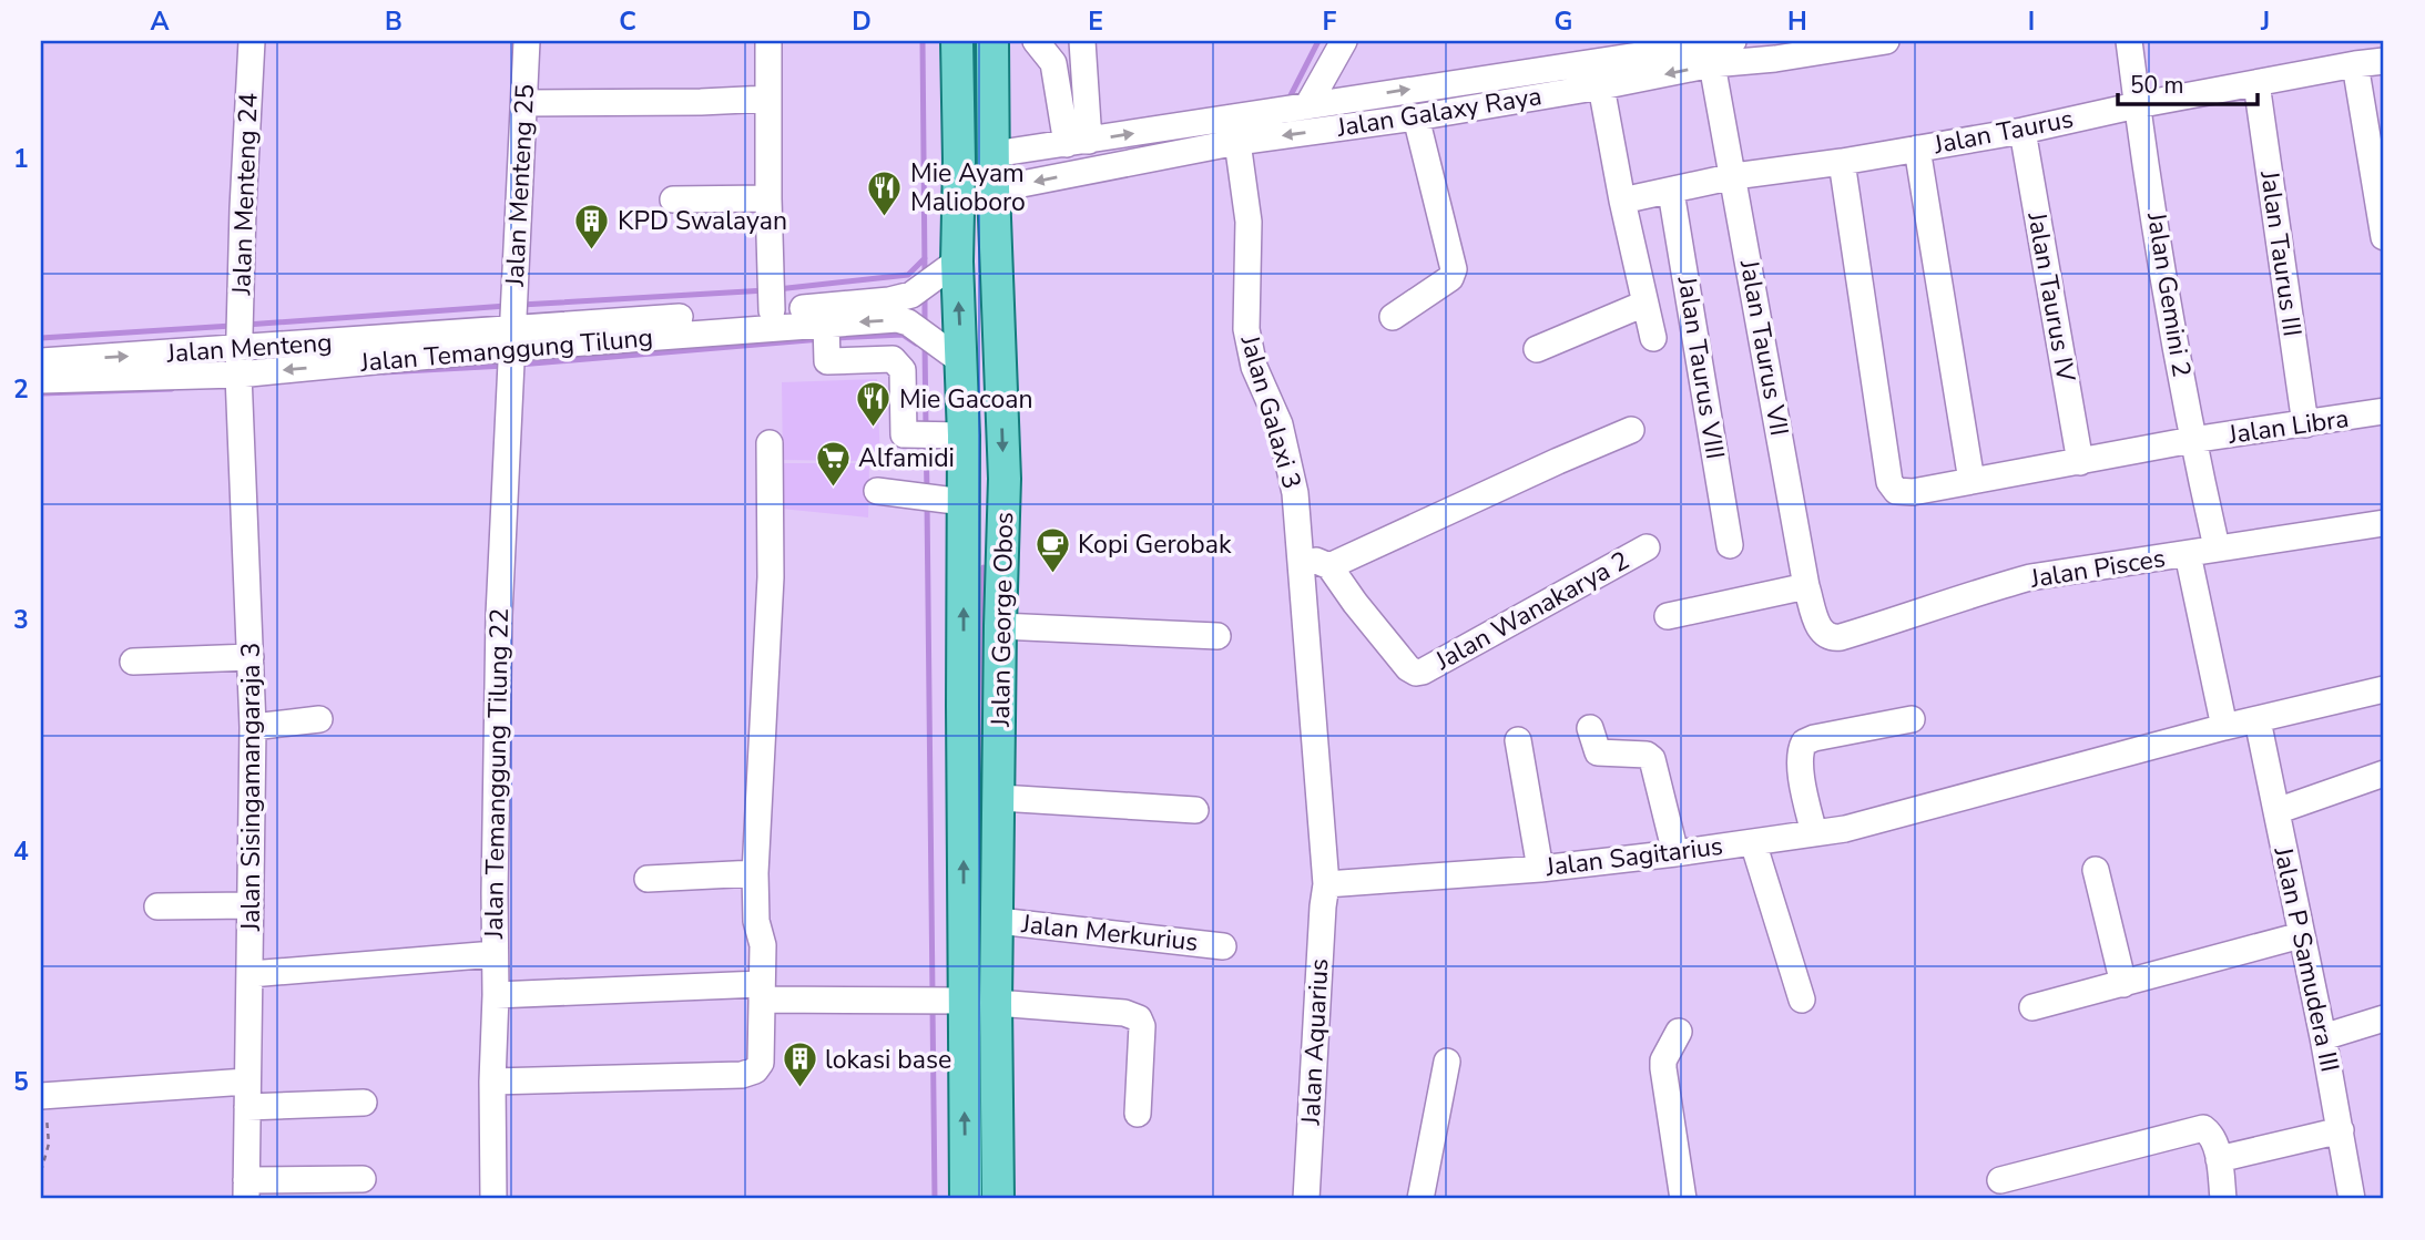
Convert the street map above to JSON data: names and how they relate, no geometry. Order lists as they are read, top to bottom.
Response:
{
  "streets": {
    "main road": ["Jalan George Obos"],
    "street": [
      "Jalan Galaxy Raya",
      "Jalan Taurus",
      "Jalan Menteng 25",
      "Jalan Menteng 24",
      "Jalan Taurus III",
      "Jalan Gemini 2",
      "Jalan Taurus IV",
      "Jalan Menteng",
      "Jalan Taurus VII",
      "Jalan Temanggung Tilung",
      "Jalan Taurus VIII",
      "Jalan Galaxi 3",
      "Jalan Libra",
      "Jalan Pisces",
      "Jalan Wanakarya 2",
      "Jalan Temanggung Tilung 22",
      "Jalan Sisingamangaraja 3",
      "Jalan Sagitarius",
      "Jalan Merkurius",
      "Jalan P Samudera III",
      "Jalan Aquarius"
    ]
  },
  "crossings": [
    ["Jalan Galaxy Raya", "Jalan Taurus VII"],
    ["Jalan Galaxy Raya", "Jalan Galaxi 3"],
    ["Jalan Galaxy Raya", "Jalan George Obos"],
    ["Jalan Taurus", "Jalan Taurus III"],
    ["Jalan Taurus", "Jalan Gemini 2"],
    ["Jalan Taurus", "Jalan Taurus IV"],
    ["Jalan Taurus", "Jalan Taurus VII"],
    ["Jalan Taurus", "Jalan Taurus VIII"],
    ["Jalan Taurus", "Jalan Libra"],
    ["Jalan Menteng 25", "Jalan Menteng"],
    ["Jalan Menteng 25", "Jalan Temanggung Tilung"],
    ["Jalan Menteng 25", "Jalan Temanggung Tilung 22"],
    ["Jalan Menteng 24", "Jalan Menteng"],
    ["Jalan Menteng 24", "Jalan Temanggung Tilung"],
    ["Jalan Menteng 24", "Jalan Sisingamangaraja 3"],
    ["Jalan Taurus III", "Jalan Libra"],
    ["Jalan Gemini 2", "Jalan Libra"],
    ["Jalan Gemini 2", "Jalan Pisces"],
    ["Jalan Taurus IV", "Jalan Libra"],
    ["Jalan Menteng", "Jalan Temanggung Tilung"],
    ["Jalan Menteng", "Jalan George Obos"],
    ["Jalan Menteng", "Jalan Temanggung Tilung 22"],
    ["Jalan Taurus VII", "Jalan Pisces"],
    ["Jalan Temanggung Tilung", "Jalan George Obos"],
    ["Jalan Temanggung Tilung", "Jalan Temanggung Tilung 22"],
    ["Jalan Temanggung Tilung", "Jalan Sisingamangaraja 3"],
    ["Jalan George Obos", "Jalan Merkurius"],
    ["Jalan Sagitarius", "Jalan P Samudera III"],
    ["Jalan Sagitarius", "Jalan Aquarius"]
  ],
  "one_way": ["Jalan Temanggung Tilung"],
  "places": {
    "restaurant": ["Mie Ayam Malioboro", "Mie Gacoan"],
    "building": ["KPD Swalayan", "lokasi base"],
    "supermarket": ["Alfamidi"],
    "cafe": ["Kopi Gerobak"]
  },
  "scale_bar": "50 m",
  "grid": {
    "columns": [
      "A",
      "B",
      "C",
      "D",
      "E",
      "F",
      "G",
      "H",
      "I",
      "J"
    ],
    "rows": [
      "1",
      "2",
      "3",
      "4",
      "5"
    ]
  }
}
